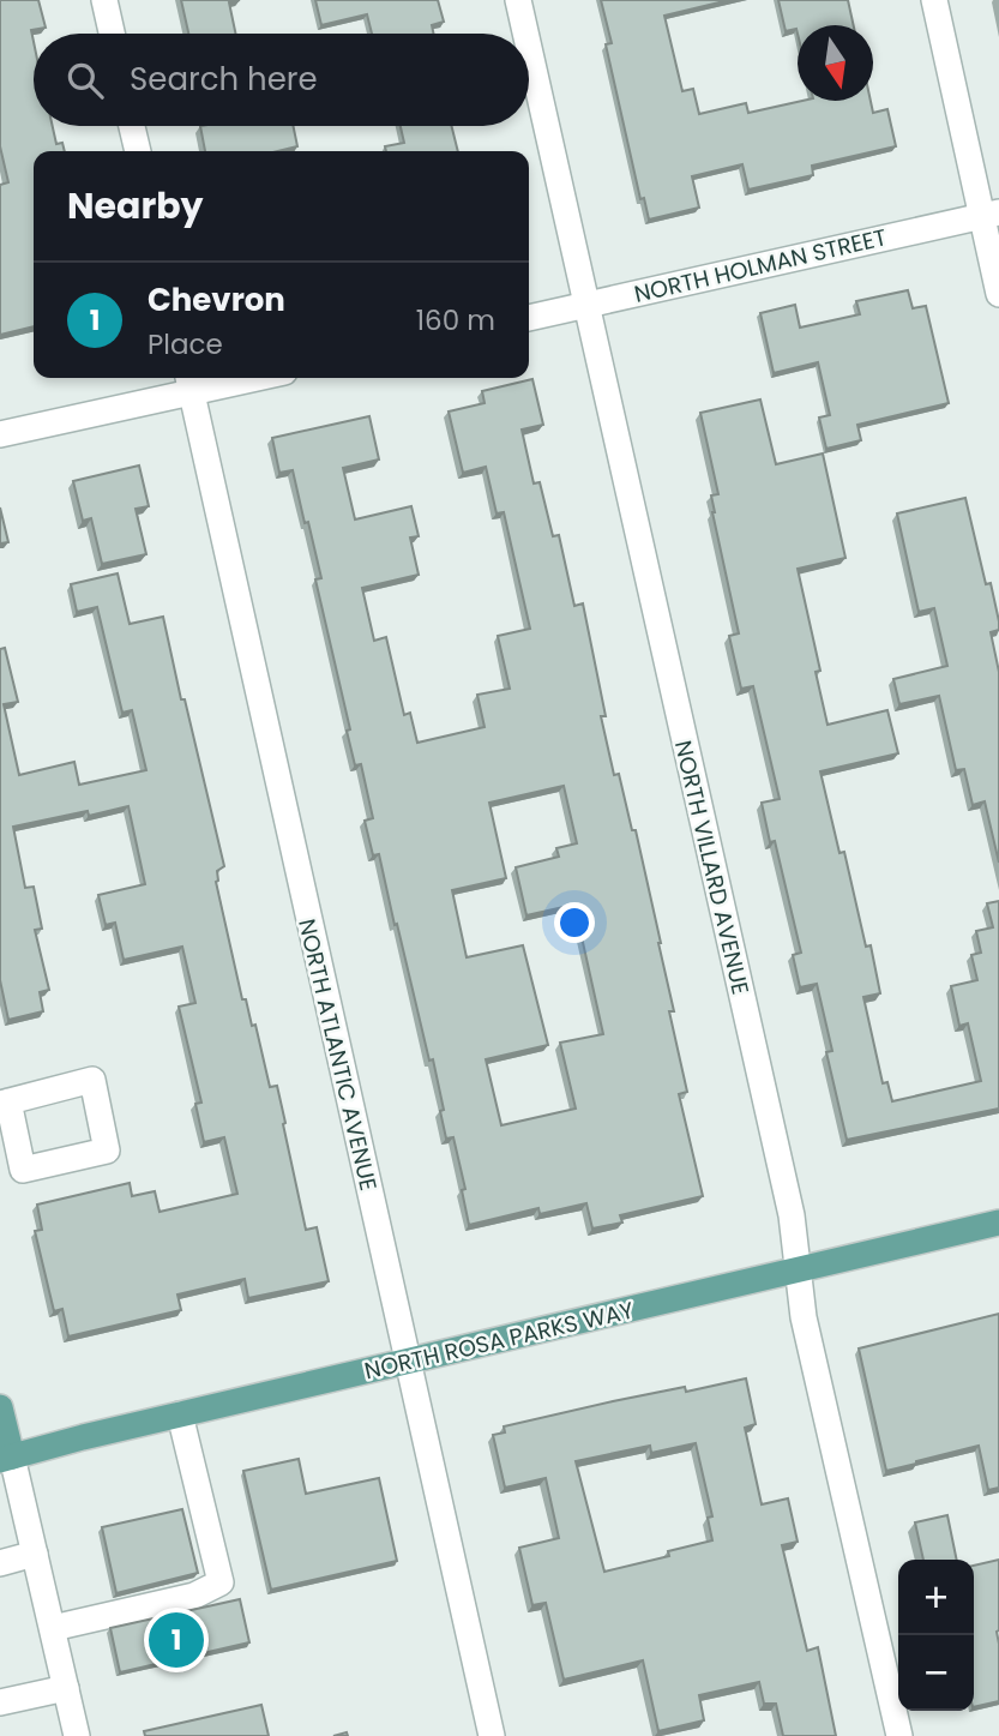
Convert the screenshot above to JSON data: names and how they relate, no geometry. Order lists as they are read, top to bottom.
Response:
{
  "streets": {
    "main road": ["NORTH ROSA PARKS WAY"],
    "street": ["NORTH HOLMAN STREET", "NORTH VILLARD AVENUE", "NORTH ATLANTIC AVENUE"]
  },
  "crossings": [
    ["NORTH HOLMAN STREET", "NORTH VILLARD AVENUE"],
    ["NORTH VILLARD AVENUE", "NORTH ROSA PARKS WAY"],
    ["NORTH ATLANTIC AVENUE", "NORTH ROSA PARKS WAY"]
  ],
  "north": "bottom",
  "page": {
    "search": "Search here",
    "heading": "Nearby",
    "list": [
      {
        "mark": "1",
        "name": "Chevron",
        "note": "Place",
        "value": "160 m"
      }
    ],
    "map_buttons": ["+", "−"],
    "pins": "1"
  }
}
